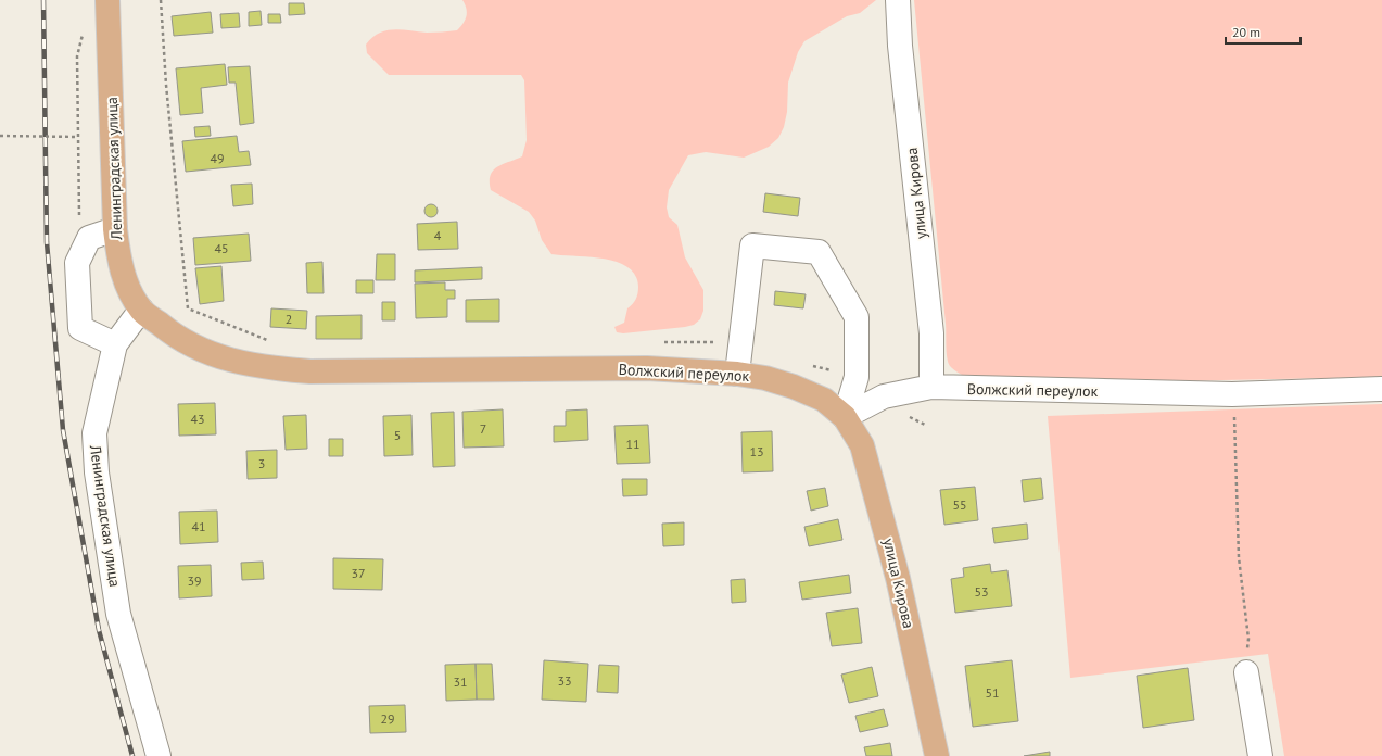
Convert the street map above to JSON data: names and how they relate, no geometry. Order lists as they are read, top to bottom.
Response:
{
  "streets": {
    "main road": ["Ленинградская улица", "улица Кирова", "Волжский переулок"]
  },
  "crossings": [
    ["Ленинградская улица", "Волжский переулок"],
    ["улица Кирова", "Волжский переулок"]
  ],
  "house_numbers": [
    "49",
    "4",
    "45",
    "2",
    "43",
    "7",
    "5",
    "11",
    "13",
    "3",
    "55",
    "41",
    "37",
    "39",
    "53",
    "33",
    "31",
    "51",
    "29"
  ],
  "scale_bar": "20 m"
}
